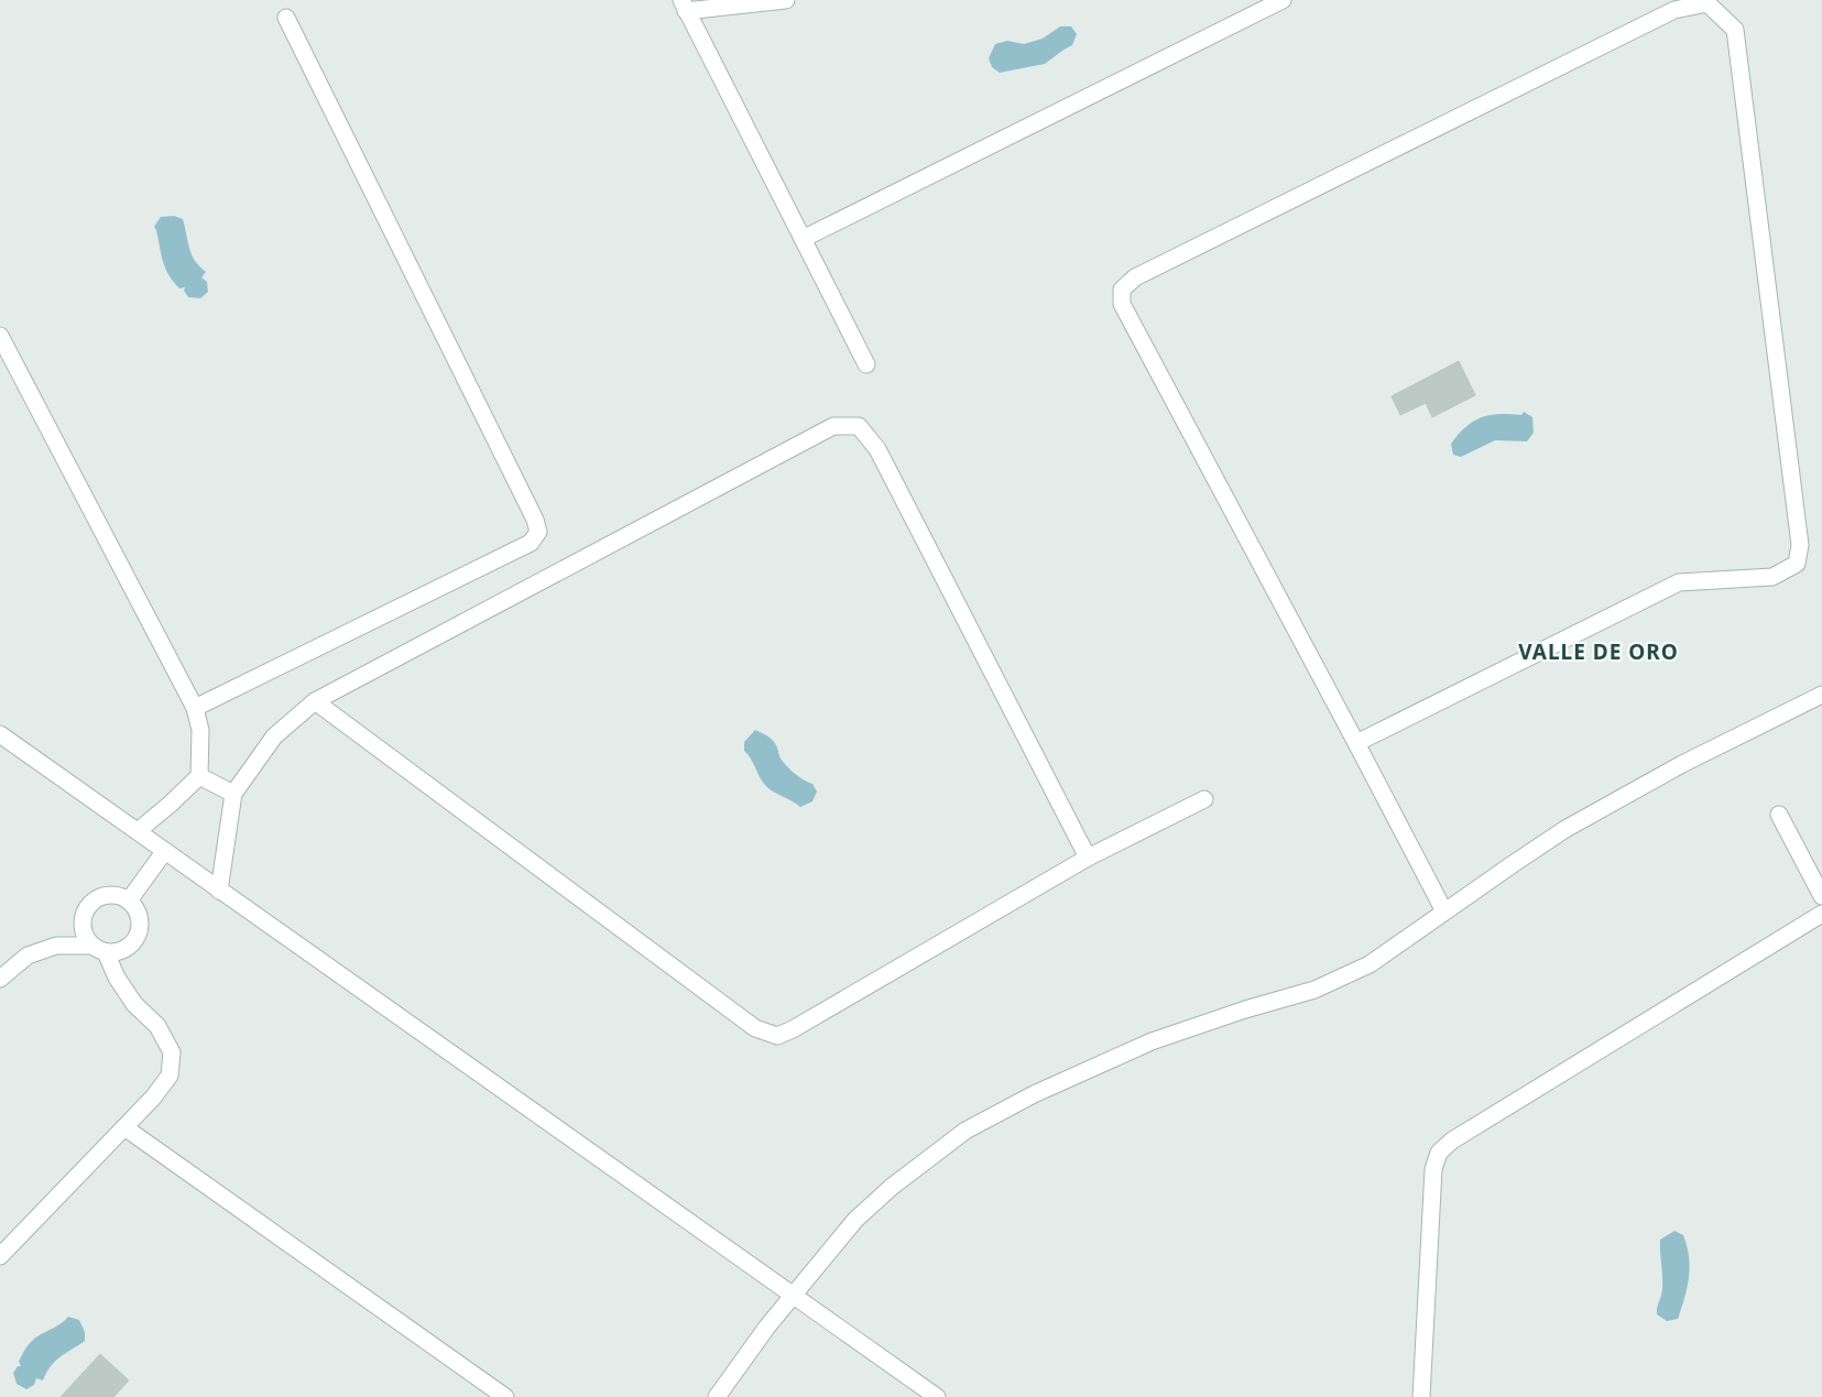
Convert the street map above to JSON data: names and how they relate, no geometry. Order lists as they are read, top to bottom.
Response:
{
  "districts": ["VALLE DE ORO"]
}
